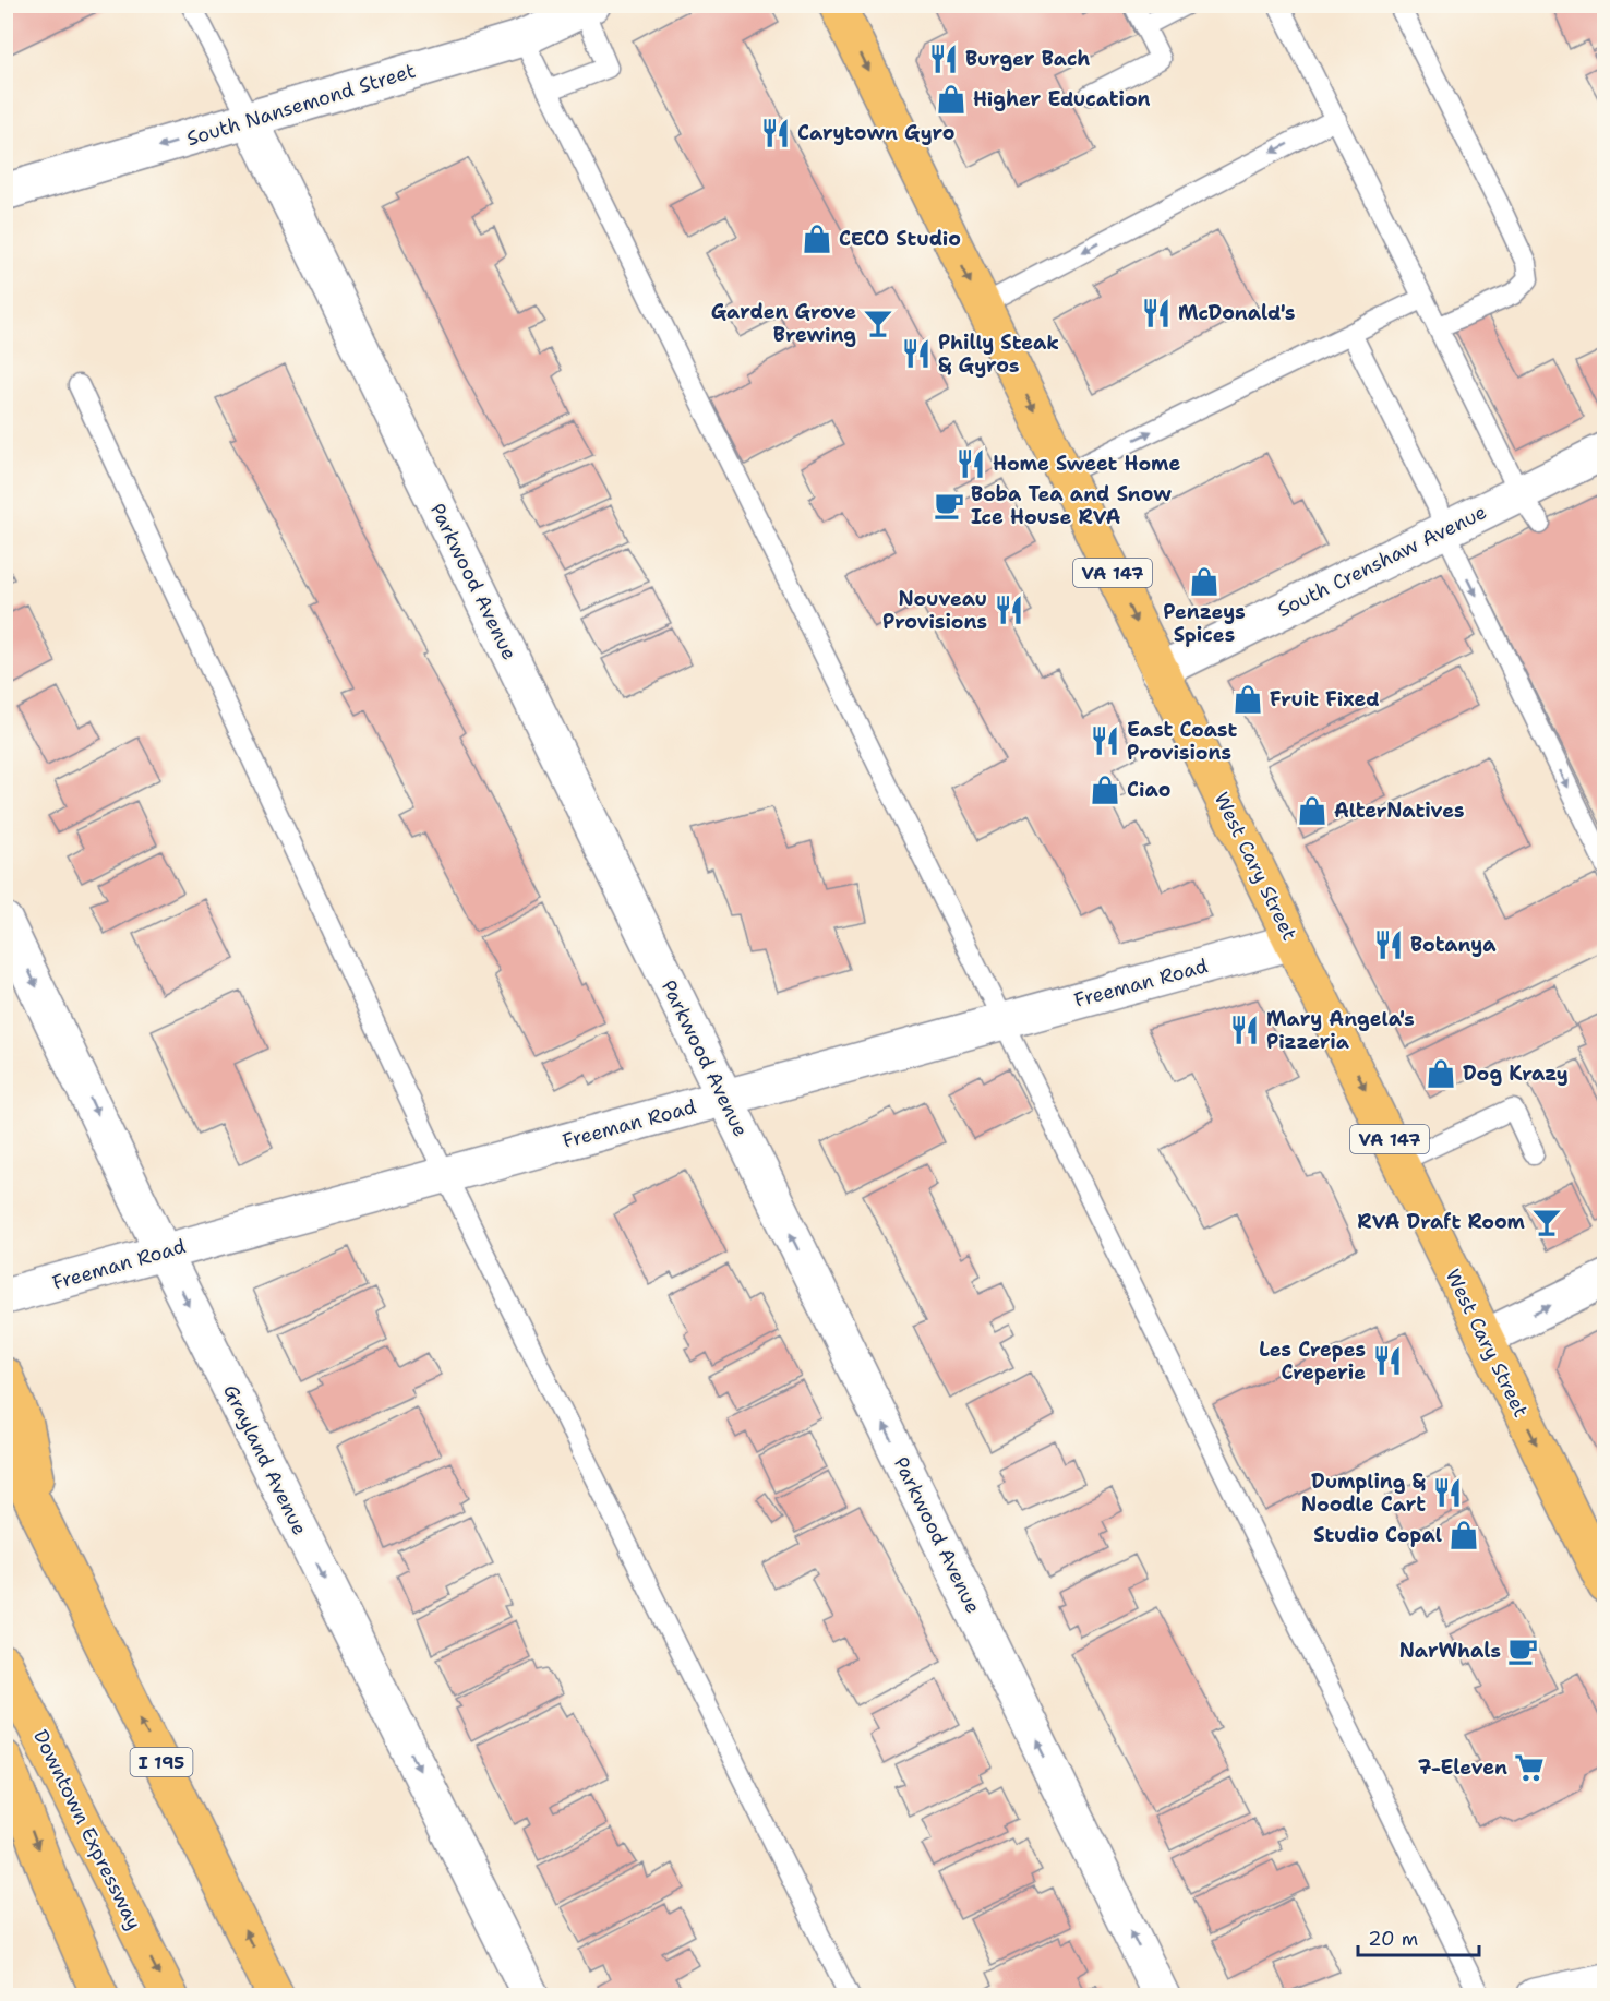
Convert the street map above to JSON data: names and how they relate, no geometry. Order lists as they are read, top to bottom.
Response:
{
  "streets": {
    "main road": [
      "VA 147",
      "West Cary Street",
      "I 195",
      "Downtown Expressway"
    ],
    "street": [
      "South Nansemond Street",
      "South Crenshaw Avenue",
      "Parkwood Avenue",
      "Freeman Road",
      "Grayland Avenue"
    ]
  },
  "crossings": [
    ["South Nansemond Street", "Parkwood Avenue"],
    ["South Crenshaw Avenue", "West Cary Street"],
    ["Parkwood Avenue", "Freeman Road"],
    ["West Cary Street", "Freeman Road"],
    ["Freeman Road", "Grayland Avenue"]
  ],
  "one_way": [
    "South Nansemond Street",
    "Parkwood Avenue",
    "West Cary Street",
    "Grayland Avenue"
  ],
  "places": {
    "restaurant": [
      "Burger Bach",
      "Carytown Gyro",
      "McDonald's",
      "Philly Steak & Gyros",
      "Home Sweet Home",
      "Nouveau Provisions",
      "East Coast Provisions",
      "Botanya",
      "Mary Angela's Pizzeria",
      "Les Crepes Creperie",
      "Dumpling & Noodle Cart"
    ],
    "shop": [
      "Higher Education",
      "CECO Studio",
      "Penzeys Spices",
      "Fruit Fixed",
      "Ciao",
      "AlterNatives",
      "Dog Krazy",
      "Studio Copal"
    ],
    "bar": ["Garden Grove Brewing", "RVA Draft Room"],
    "cafe": ["Boba Tea and Snow Ice House RVA", "NarWhals"],
    "supermarket": ["7-Eleven"]
  },
  "scale_bar": "20 m"
}
